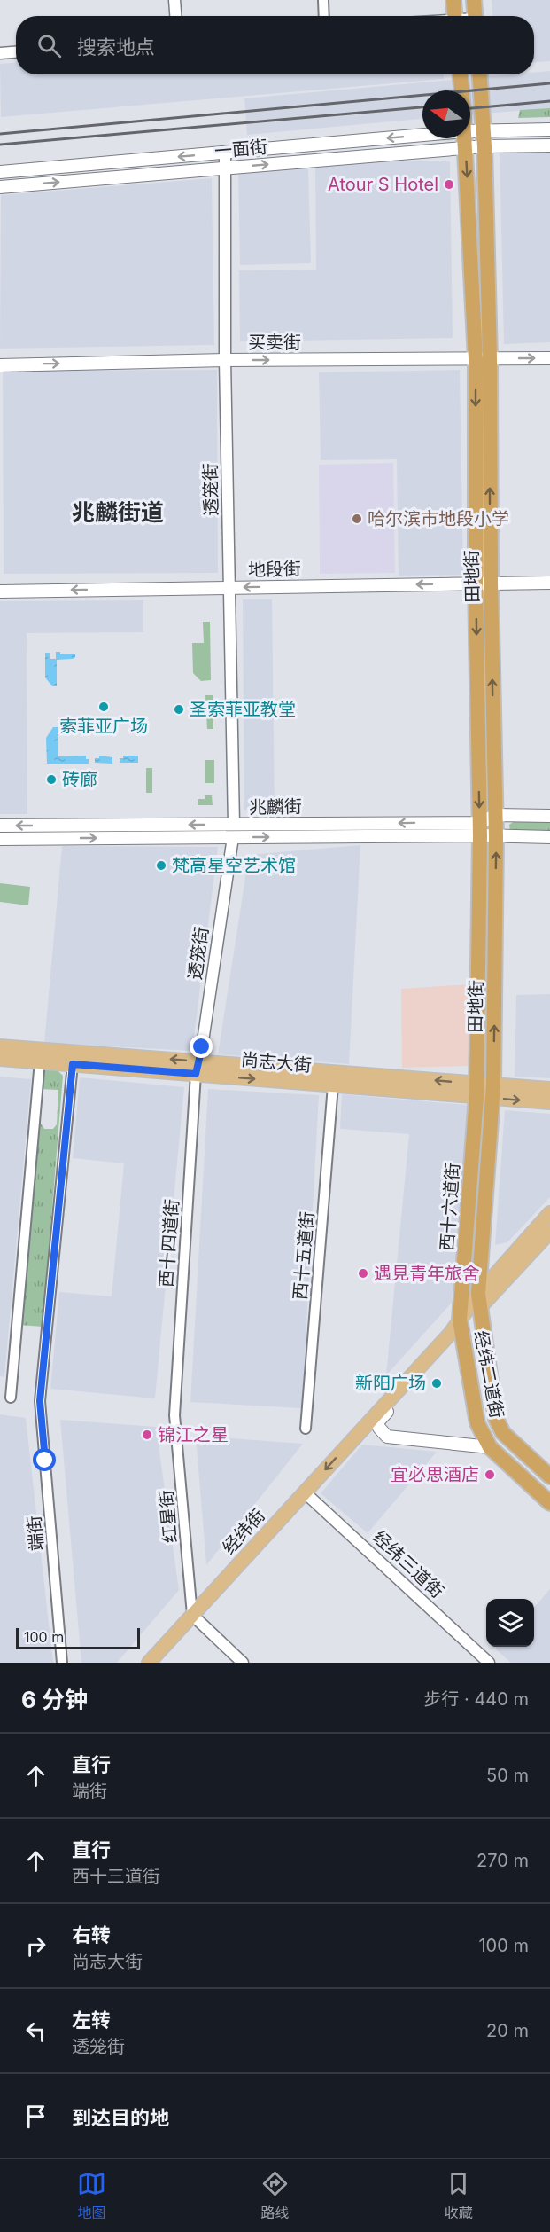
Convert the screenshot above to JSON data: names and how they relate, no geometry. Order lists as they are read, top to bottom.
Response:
{
  "streets": {
    "highway": ["田地街", "西十六道街", "经纬二道街"],
    "main road": [
      "一面街",
      "买卖街",
      "地段街",
      "兆麟街",
      "尚志大街",
      "经纬街"
    ],
    "street": [
      "透笼街",
      "西十四道街",
      "西十五道街",
      "红星街",
      "端街",
      "经纬三道街"
    ]
  },
  "crossings": [
    ["一面街", "透笼街"],
    ["一面街", "田地街"],
    ["买卖街", "透笼街"],
    ["买卖街", "田地街"],
    ["透笼街", "地段街"],
    ["透笼街", "兆麟街"],
    ["透笼街", "尚志大街"],
    ["透笼街", "西十四道街"],
    ["地段街", "田地街"],
    ["田地街", "兆麟街"],
    ["田地街", "尚志大街"],
    ["田地街", "西十六道街"],
    ["尚志大街", "西十六道街"],
    ["尚志大街", "西十四道街"],
    ["尚志大街", "西十五道街"],
    ["尚志大街", "端街"],
    ["西十六道街", "经纬二道街"],
    ["西十六道街", "经纬街"],
    ["西十四道街", "红星街"],
    ["经纬二道街", "经纬街"],
    ["红星街", "经纬街"],
    ["经纬街", "经纬三道街"]
  ],
  "one_way": ["买卖街", "地段街", "经纬街"],
  "districts": ["兆麟街道"],
  "places": [
    "Atour S Hotel",
    "哈尔滨市地段小学",
    "索菲亚广场",
    "圣索菲亚教堂",
    "砖廊",
    "梵高星空艺术馆",
    "遇見青年旅舍",
    "新阳广场",
    "锦江之星",
    "宜必思酒店"
  ],
  "scale_bar": "100 m",
  "north": "left",
  "page": {
    "search": "搜索地点",
    "scale": "100 m",
    "heading": ["6 分钟", "步行 · 440 m"],
    "list": [
      ["直行", "端街", "50 m"],
      ["直行", "西十三道街", "270 m"],
      ["右转", "尚志大街", "100 m"],
      ["左转", "透笼街", "20 m"],
      "到达目的地"
    ],
    "nav": ["地图", "路线", "收藏"]
  }
}
